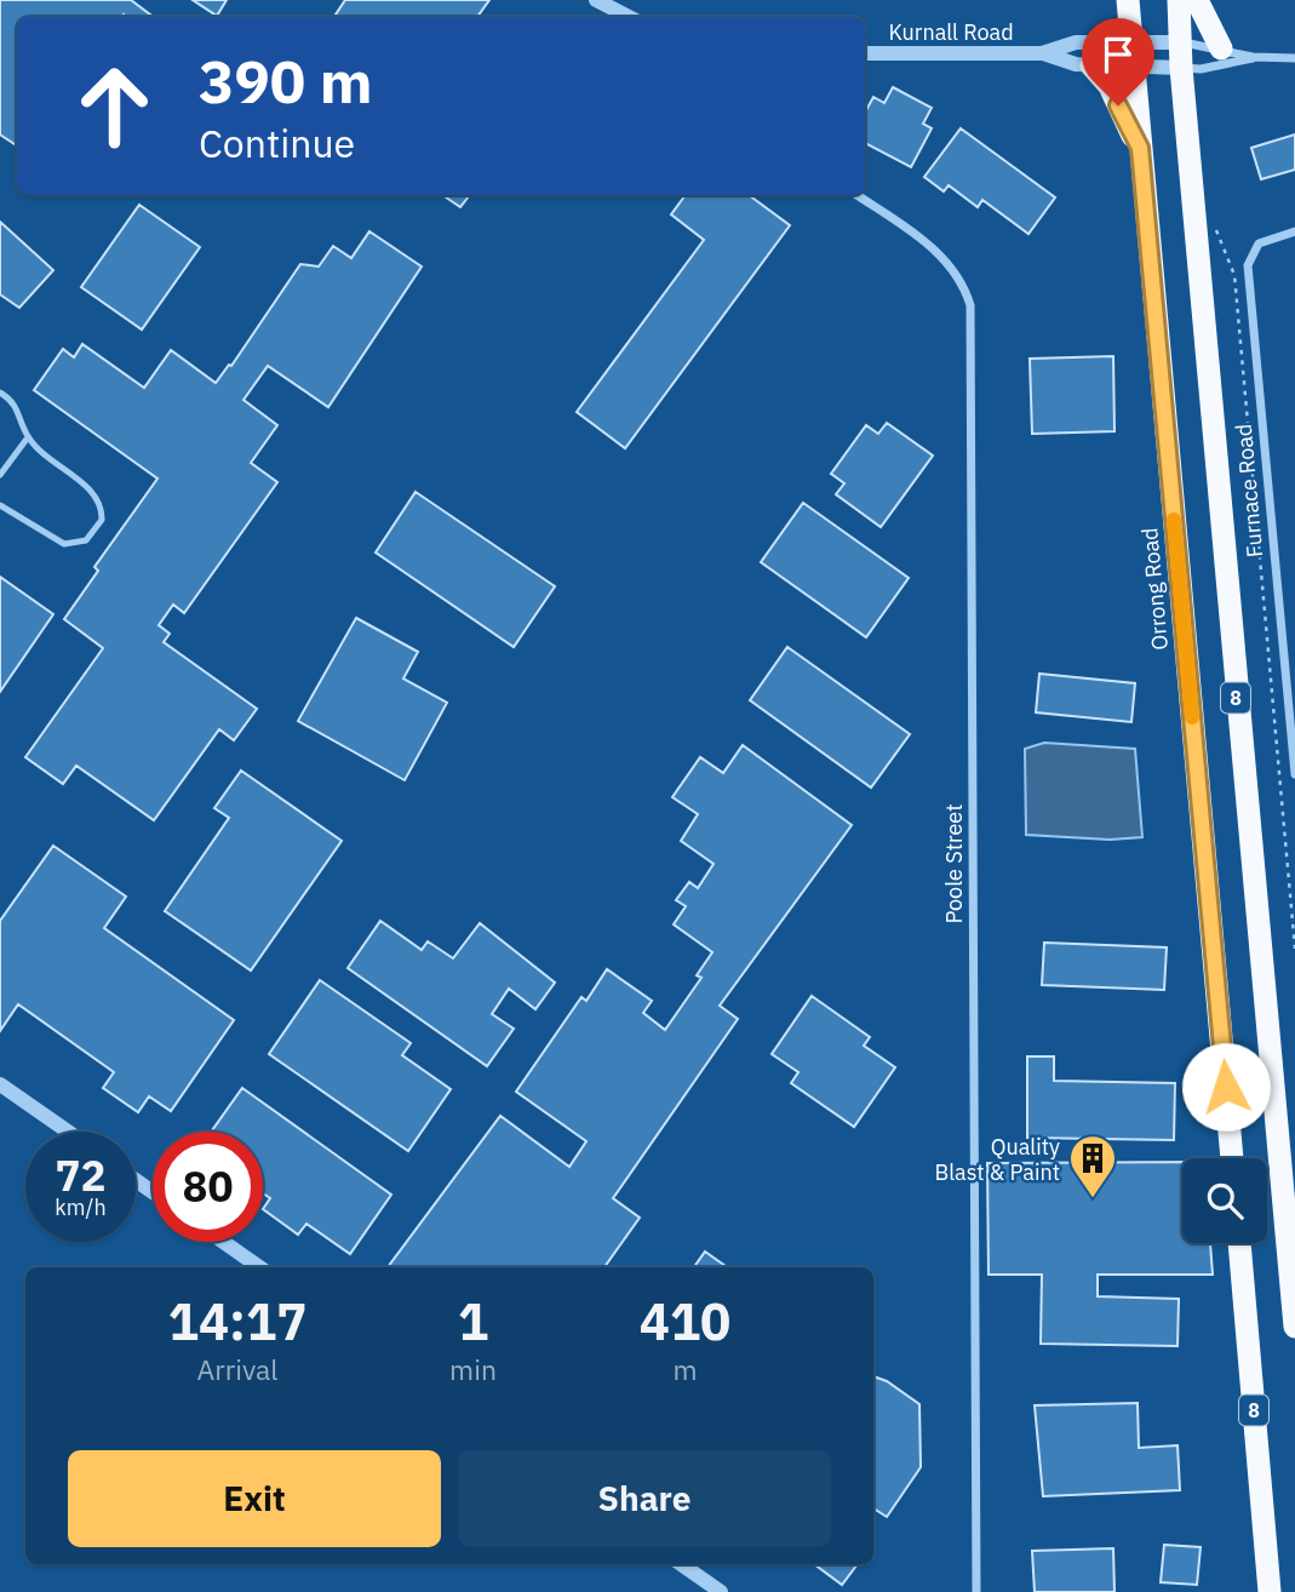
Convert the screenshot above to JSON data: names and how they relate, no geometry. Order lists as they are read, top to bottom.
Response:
{
  "streets": {
    "highway": ["Orrong Road", "8"],
    "street": ["Kurnall Road", "Furnace Road", "Poole Street"]
  },
  "crossings": [
    ["Kurnall Road", "Orrong Road"],
    ["Kurnall Road", "8"]
  ],
  "places": {
    "building": ["Quality Blast & Paint"]
  },
  "page": {
    "turn": ["390 m", "Continue"],
    "speed": "72 km/h",
    "limit": "80",
    "eta": [
      "14:17",
      "Arrival",
      "1",
      "min",
      "410",
      "m"
    ],
    "buttons": ["Exit", "Share"]
  }
}
